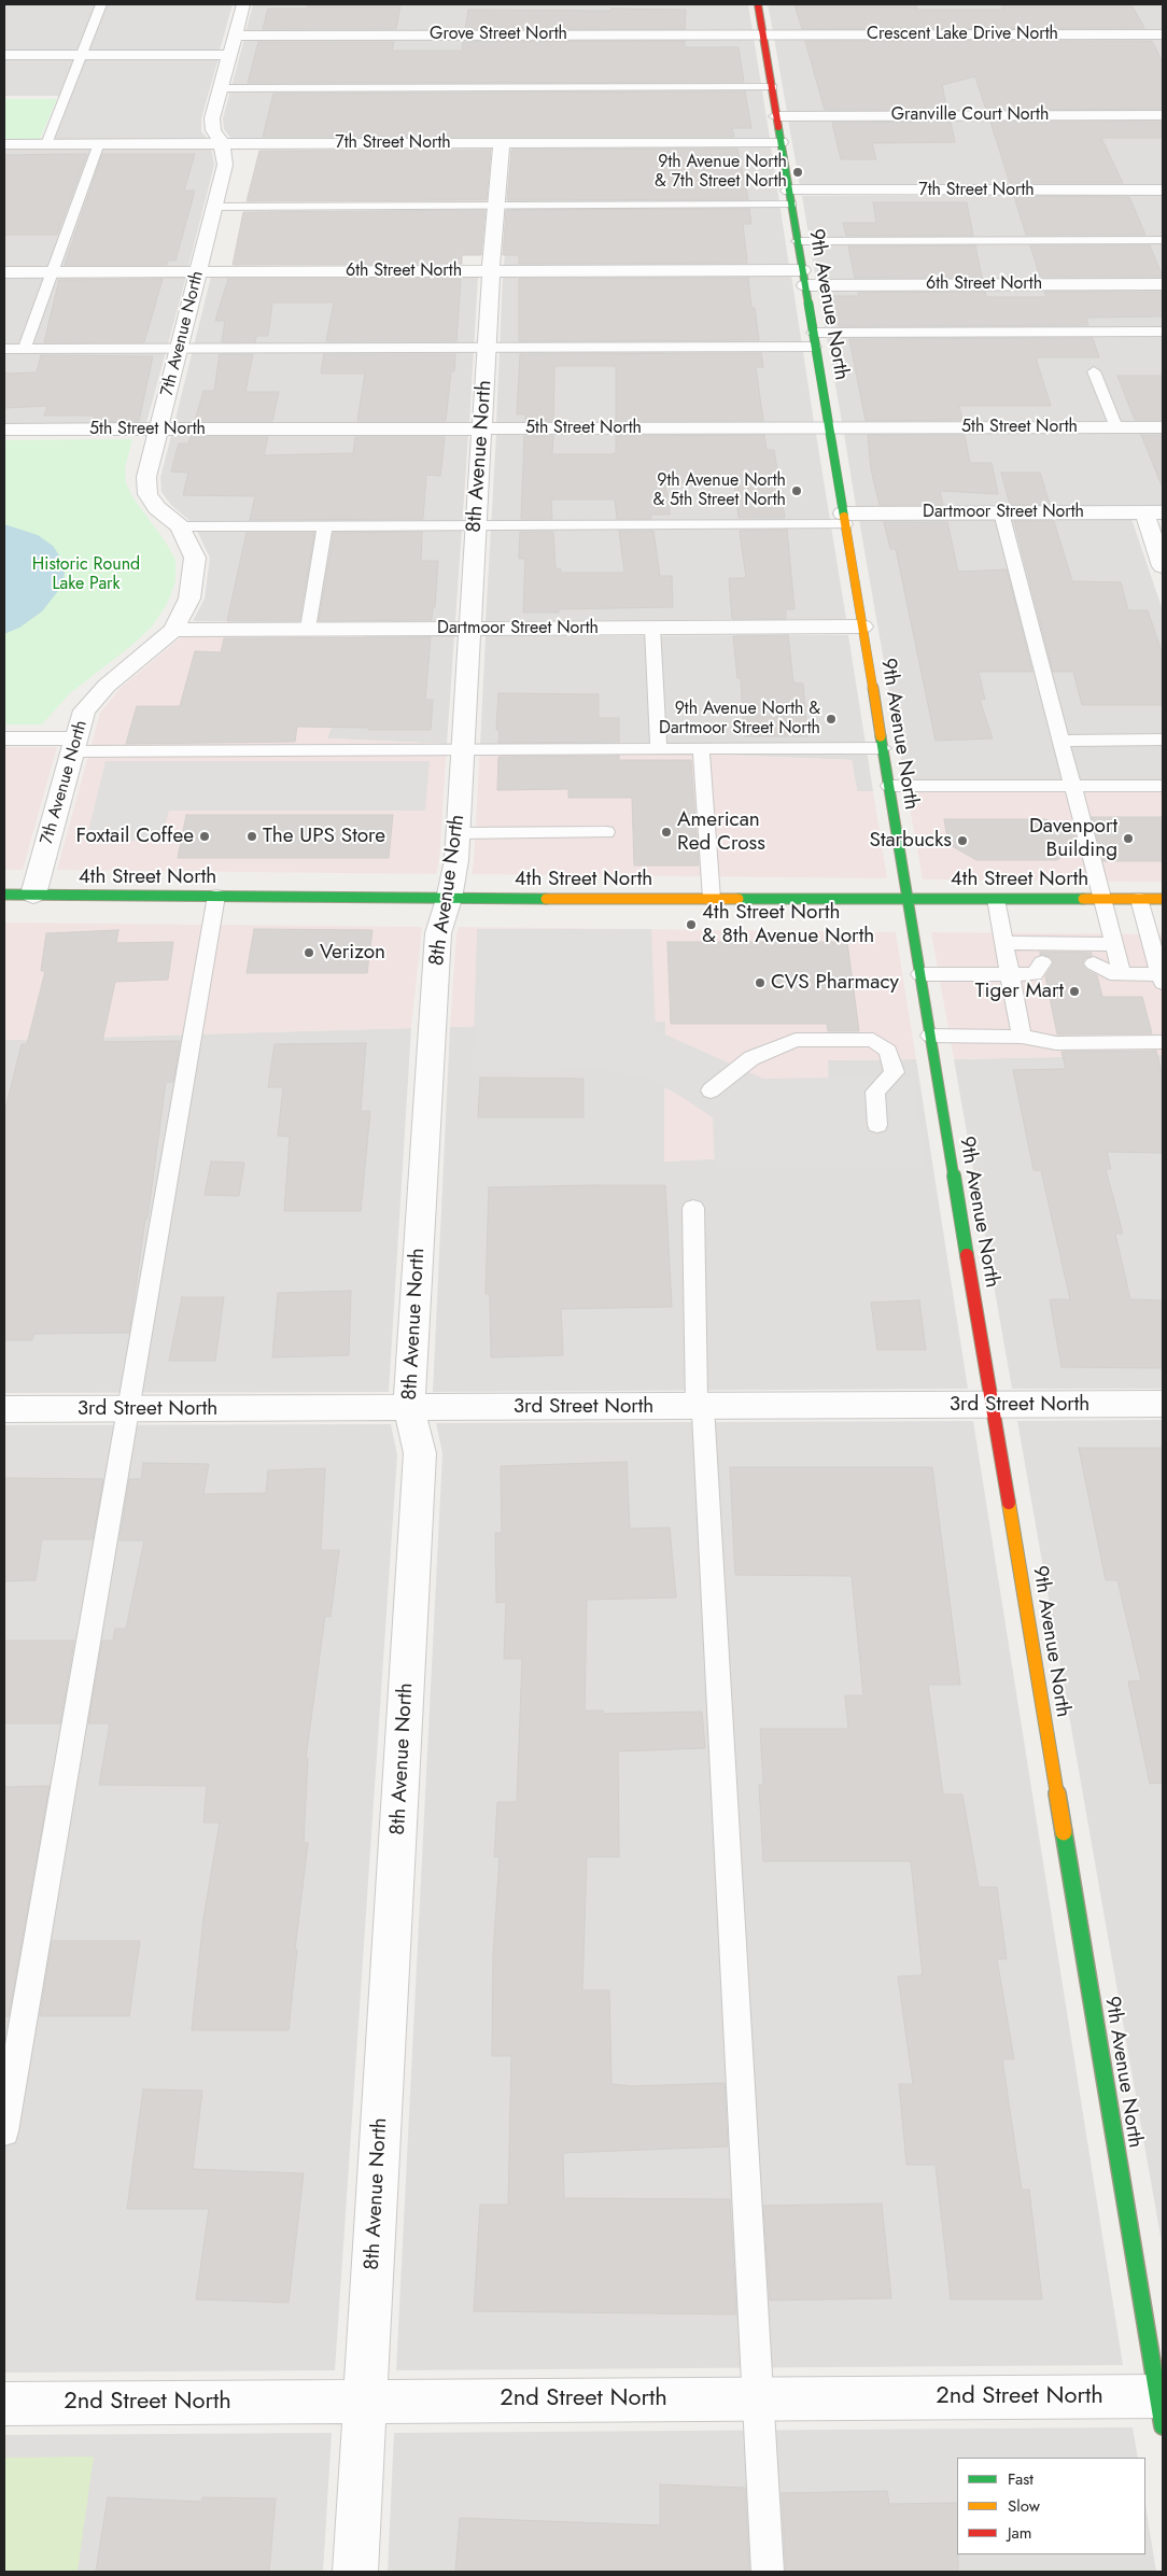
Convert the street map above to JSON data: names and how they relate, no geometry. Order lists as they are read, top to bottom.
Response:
{
  "streets": {
    "street": [
      "Grove Street North",
      "Crescent Lake Drive North",
      "Granville Court North",
      "7th Street North",
      "6th Street North",
      "9th Avenue North",
      "7th Avenue North",
      "5th Street North",
      "8th Avenue North",
      "Dartmoor Street North",
      "4th Street North",
      "3rd Street North",
      "2nd Street North"
    ]
  },
  "crossings": [
    ["Grove Street North", "Crescent Lake Drive North"],
    ["Grove Street North", "9th Avenue North"],
    ["Grove Street North", "7th Avenue North"],
    ["Crescent Lake Drive North", "9th Avenue North"],
    ["Granville Court North", "9th Avenue North"],
    ["7th Street North", "9th Avenue North"],
    ["7th Street North", "7th Avenue North"],
    ["7th Street North", "8th Avenue North"],
    ["6th Street North", "9th Avenue North"],
    ["6th Street North", "7th Avenue North"],
    ["6th Street North", "8th Avenue North"],
    ["9th Avenue North", "5th Street North"],
    ["9th Avenue North", "Dartmoor Street North"],
    ["9th Avenue North", "4th Street North"],
    ["9th Avenue North", "3rd Street North"],
    ["9th Avenue North", "2nd Street North"],
    ["7th Avenue North", "5th Street North"],
    ["7th Avenue North", "Dartmoor Street North"],
    ["7th Avenue North", "4th Street North"],
    ["5th Street North", "8th Avenue North"],
    ["8th Avenue North", "Dartmoor Street North"],
    ["8th Avenue North", "4th Street North"],
    ["8th Avenue North", "3rd Street North"],
    ["8th Avenue North", "2nd Street North"]
  ],
  "parks": ["Historic Round Lake Park"],
  "places": [
    "9th Avenue North & 7th Street North",
    "9th Avenue North & 5th Street North",
    "9th Avenue North & Dartmoor Street North",
    "American Red Cross",
    "Foxtail Coffee",
    "The UPS Store",
    "Davenport Building",
    "Starbucks",
    "4th Street North & 8th Avenue North",
    "Verizon",
    "CVS Pharmacy",
    "Tiger Mart"
  ],
  "legend": ["Fast", "Slow", "Jam"]
}
